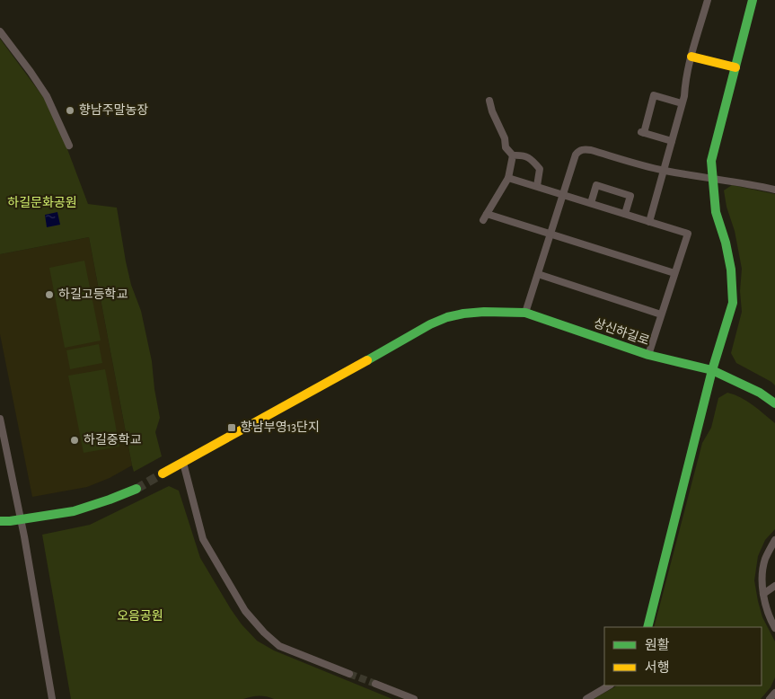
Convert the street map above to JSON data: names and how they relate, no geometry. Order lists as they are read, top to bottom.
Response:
{
  "streets": {
    "street": ["상신하길로"]
  },
  "parks": ["하길문화공원", "오음공원"],
  "places": {
    "other": ["향남주말농장", "하길고등학교", "하길중학교"],
    "transit": ["향남부영13단지"]
  },
  "legend": ["원활", "서행"]
}
